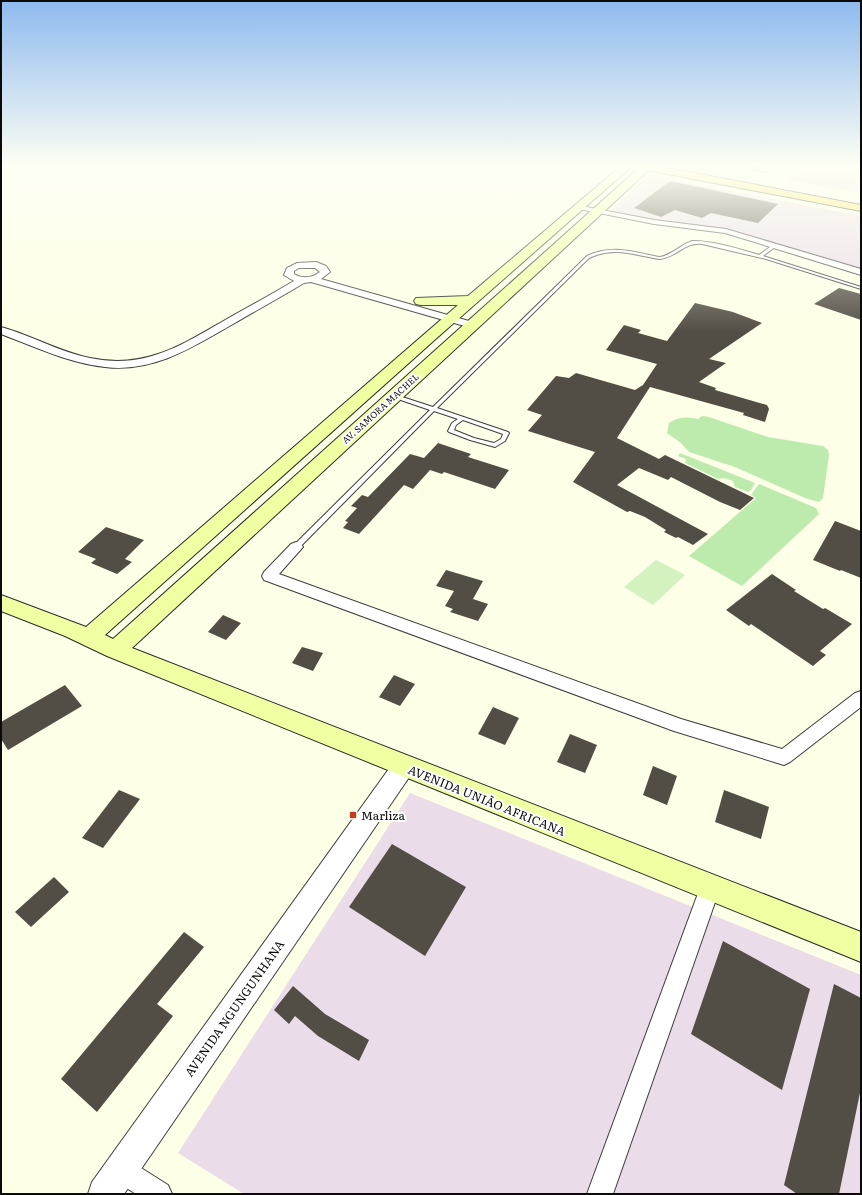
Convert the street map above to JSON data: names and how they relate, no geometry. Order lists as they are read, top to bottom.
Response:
{
  "streets": {
    "main road": ["AV. SAMORA MACHEL", "AVENIDA UNIÃO AFRICANA"],
    "street": ["AVENIDA NGUNGUNHANA"]
  },
  "crossings": [
    ["AV. SAMORA MACHEL", "AVENIDA UNIÃO AFRICANA"],
    ["AVENIDA UNIÃO AFRICANA", "AVENIDA NGUNGUNHANA"]
  ],
  "places": {
    "transit": ["Marliza"]
  }
}
